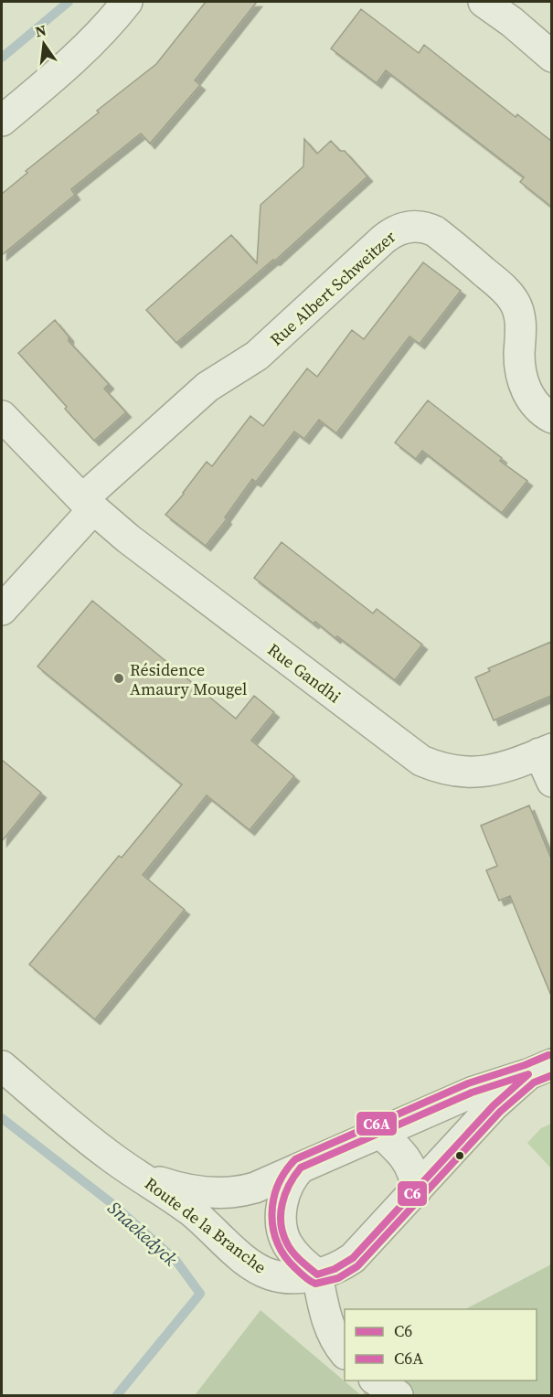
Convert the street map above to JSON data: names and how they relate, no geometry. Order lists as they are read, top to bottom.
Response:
{
  "streets": {
    "street": ["Rue Albert Schweitzer", "Rue Gandhi", "Route de la Branche"]
  },
  "crossings": [
    ["Rue Albert Schweitzer", "Rue Gandhi"]
  ],
  "water": ["Snaekedyck"],
  "places": ["Résidence Amaury Mougel"],
  "lines": ["transit line C6A", "transit line C6"],
  "legend": ["C6", "C6A"],
  "north": "top"
}
